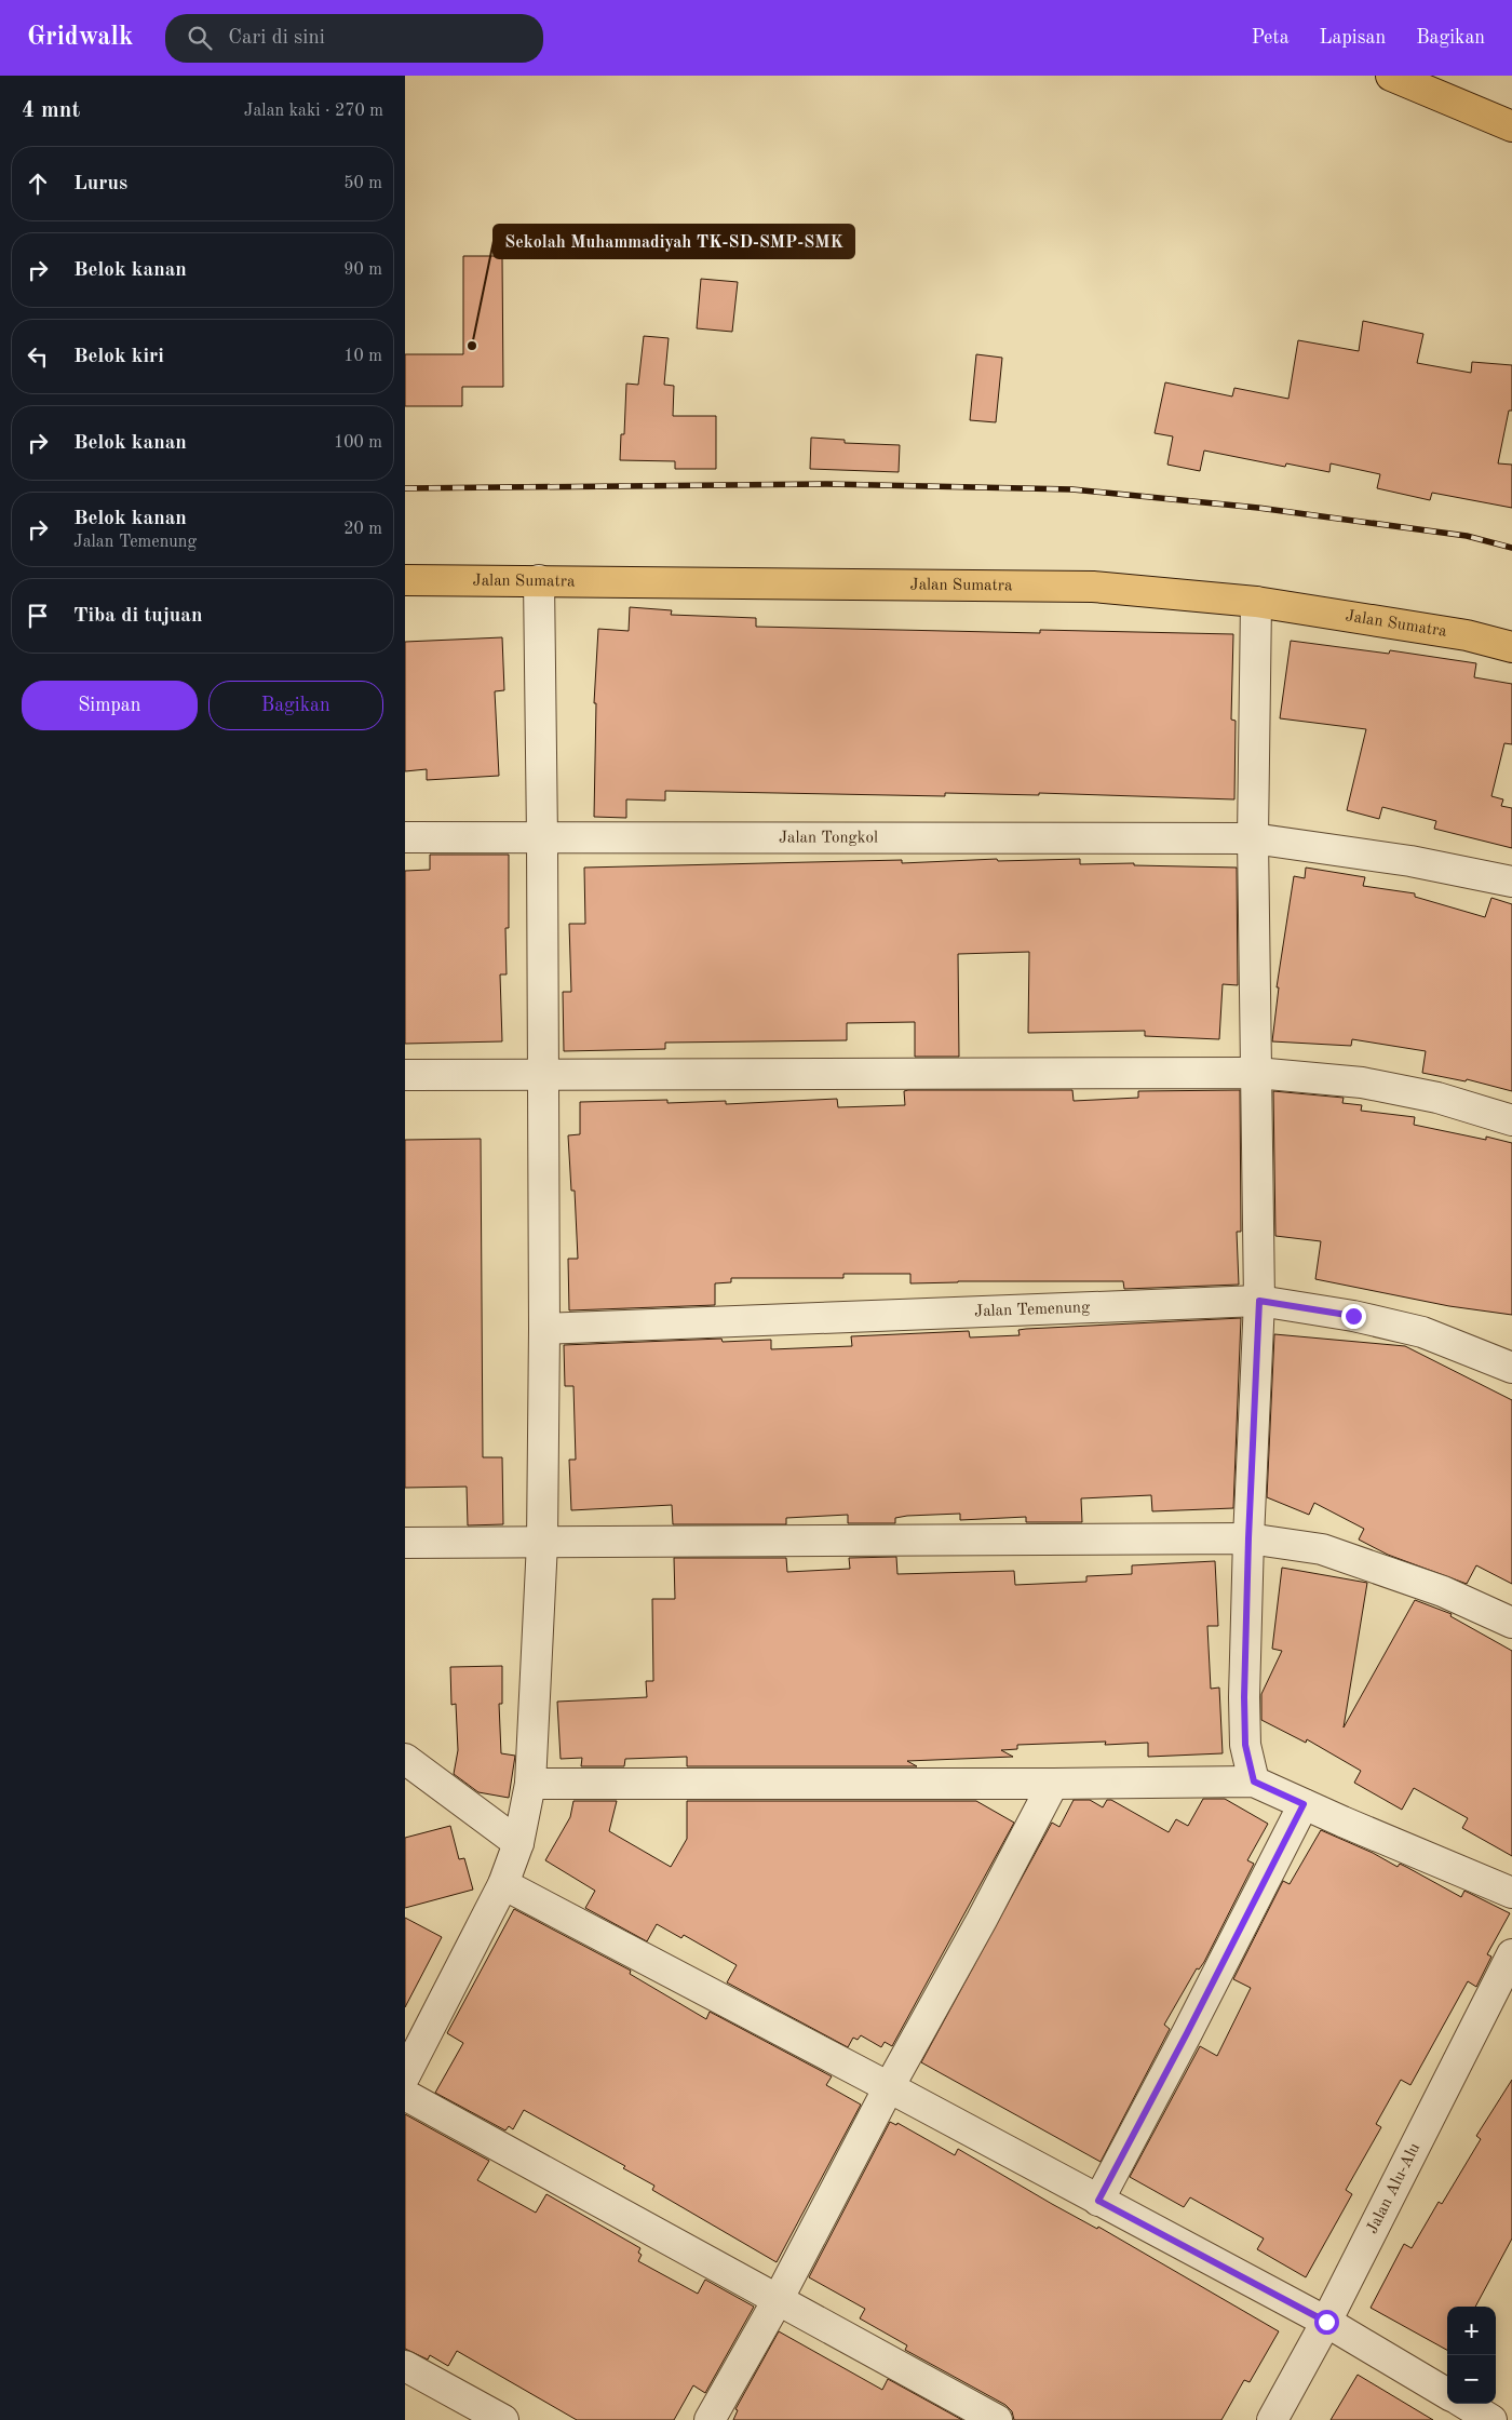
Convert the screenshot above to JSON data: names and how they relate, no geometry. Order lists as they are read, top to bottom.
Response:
{
  "streets": {
    "highway": ["Jalan Sumatra"],
    "street": ["Jalan Tongkol", "Jalan Temenung", "Jalan Alu-Alu"]
  },
  "places": ["Sekolah Muhammadiyah TK-SD-SMP-SMK"],
  "page": {
    "header": "Gridwalk",
    "search": "Cari di sini",
    "nav": ["Peta", "Lapisan", "Bagikan"],
    "heading": ["4 mnt", "Jalan kaki · 270 m"],
    "list": [
      ["Lurus", "50 m"],
      ["Belok kanan", "90 m"],
      ["Belok kiri", "10 m"],
      ["Belok kanan", "100 m"],
      ["Belok kanan", "Jalan Temenung", "20 m"],
      "Tiba di tujuan"
    ],
    "buttons": ["Simpan", "Bagikan"],
    "map_buttons": ["+", "−"]
  }
}
